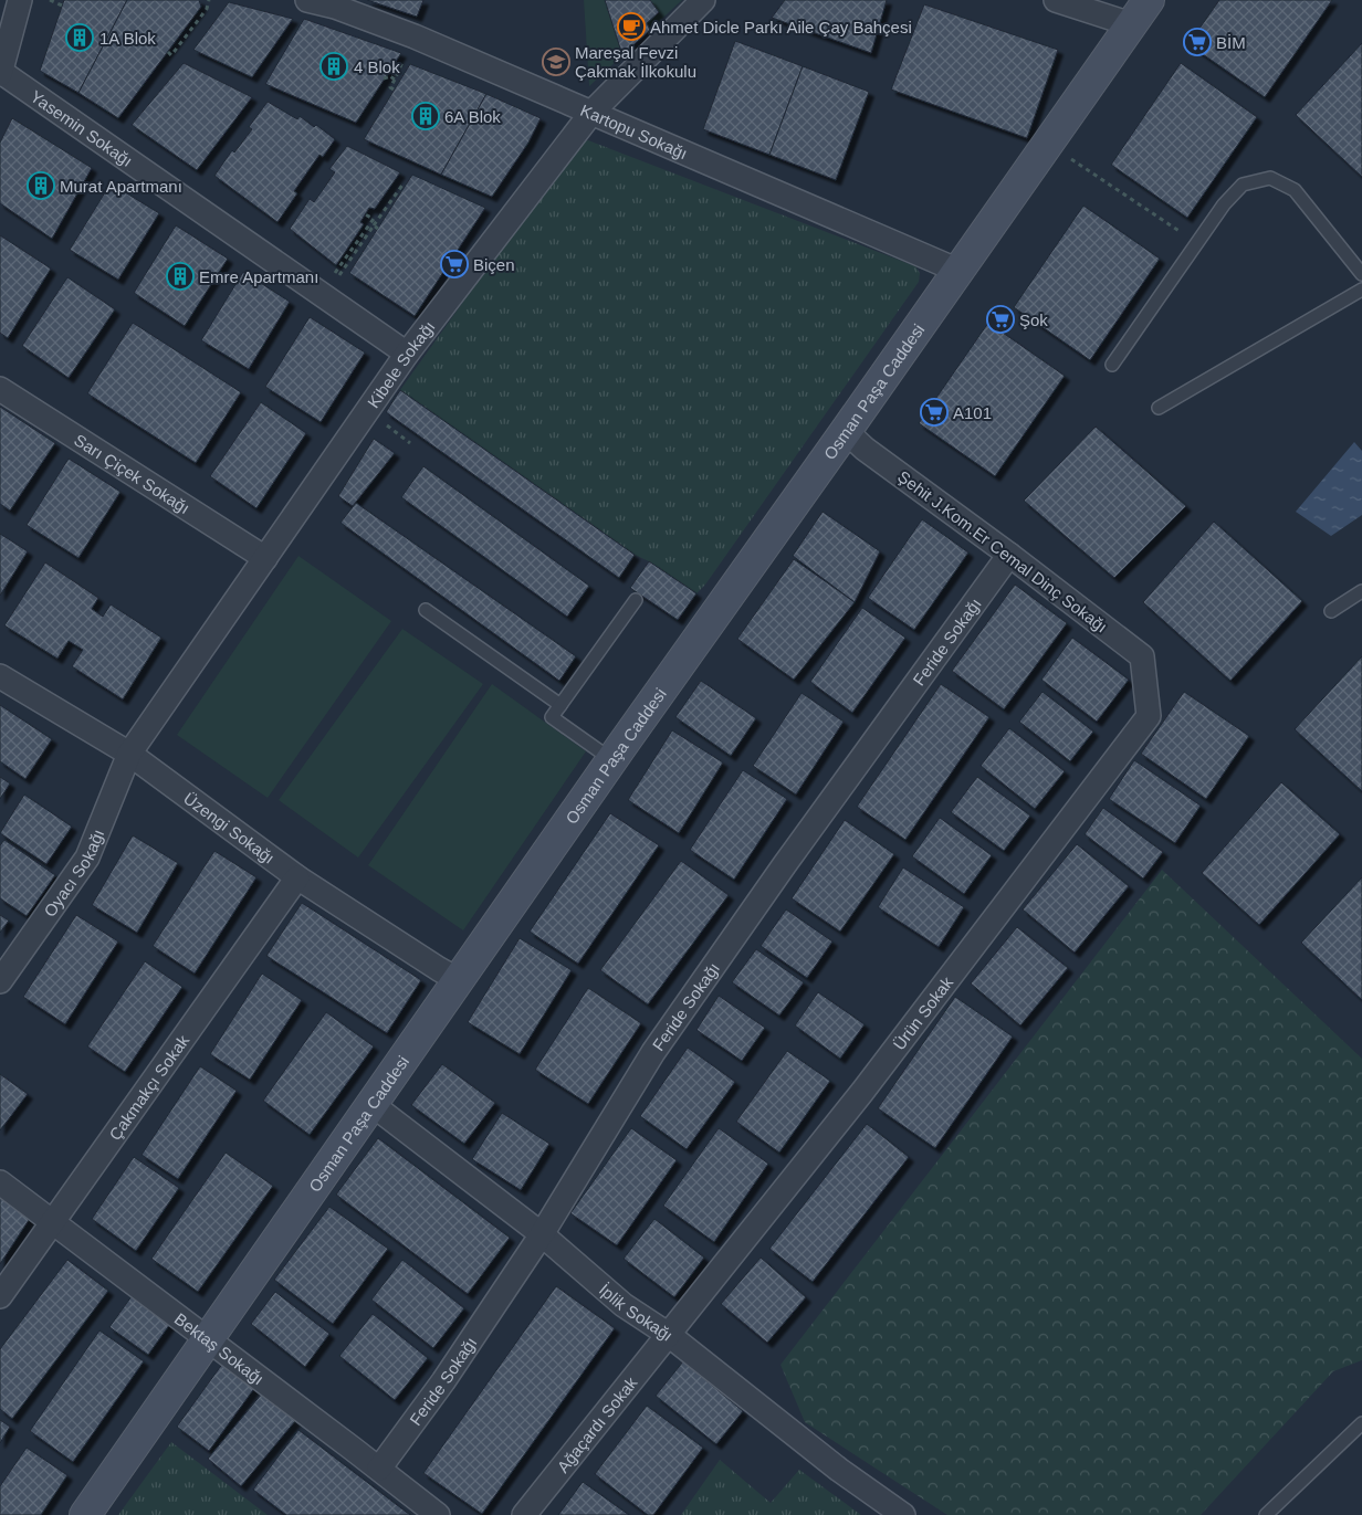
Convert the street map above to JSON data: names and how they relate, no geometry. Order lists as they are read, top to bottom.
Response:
{
  "streets": {
    "main road": ["Osman Paşa Caddesi"],
    "street": [
      "Yasemin Sokağı",
      "Kartopu Sokağı",
      "Kibele Sokağı",
      "Sarı Çiçek Sokağı",
      "Şehit J.Kom.Er Cemal Dinç Sokağı",
      "Feride Sokağı",
      "Üzengi Sokağı",
      "Oyacı Sokağı",
      "Ürün Sokak",
      "Çakmakçı Sokak",
      "İplik Sokağı",
      "Bektaş Sokağı",
      "Ağaçardı Sokak"
    ]
  },
  "crossings": [
    ["Yasemin Sokağı", "Kibele Sokağı"],
    ["Kartopu Sokağı", "Kibele Sokağı"],
    ["Kartopu Sokağı", "Osman Paşa Caddesi"],
    ["Kibele Sokağı", "Sarı Çiçek Sokağı"],
    ["Kibele Sokağı", "Üzengi Sokağı"],
    ["Kibele Sokağı", "Oyacı Sokağı"],
    ["Osman Paşa Caddesi", "Şehit J.Kom.Er Cemal Dinç Sokağı"],
    ["Osman Paşa Caddesi", "Üzengi Sokağı"],
    ["Osman Paşa Caddesi", "İplik Sokağı"],
    ["Osman Paşa Caddesi", "Bektaş Sokağı"],
    ["Şehit J.Kom.Er Cemal Dinç Sokağı", "Feride Sokağı"],
    ["Şehit J.Kom.Er Cemal Dinç Sokağı", "Ürün Sokak"],
    ["Feride Sokağı", "İplik Sokağı"],
    ["Feride Sokağı", "Bektaş Sokağı"],
    ["Üzengi Sokağı", "Oyacı Sokağı"],
    ["Üzengi Sokağı", "Çakmakçı Sokak"],
    ["Ürün Sokak", "İplik Sokağı"],
    ["Ürün Sokak", "Ağaçardı Sokak"],
    ["Çakmakçı Sokak", "Bektaş Sokağı"],
    ["İplik Sokağı", "Ağaçardı Sokak"]
  ],
  "places": {
    "cafe": ["Ahmet Dicle Parkı Aile Çay Bahçesi"],
    "building": [
      "1A Blok",
      "4 Blok",
      "6A Blok",
      "Murat Apartmanı",
      "Emre Apartmanı"
    ],
    "supermarket": [
      "BİM",
      "Biçen",
      "Şok",
      "A101"
    ],
    "school or university": ["Mareşal Fevzi Çakmak İlkokulu"]
  }
}
